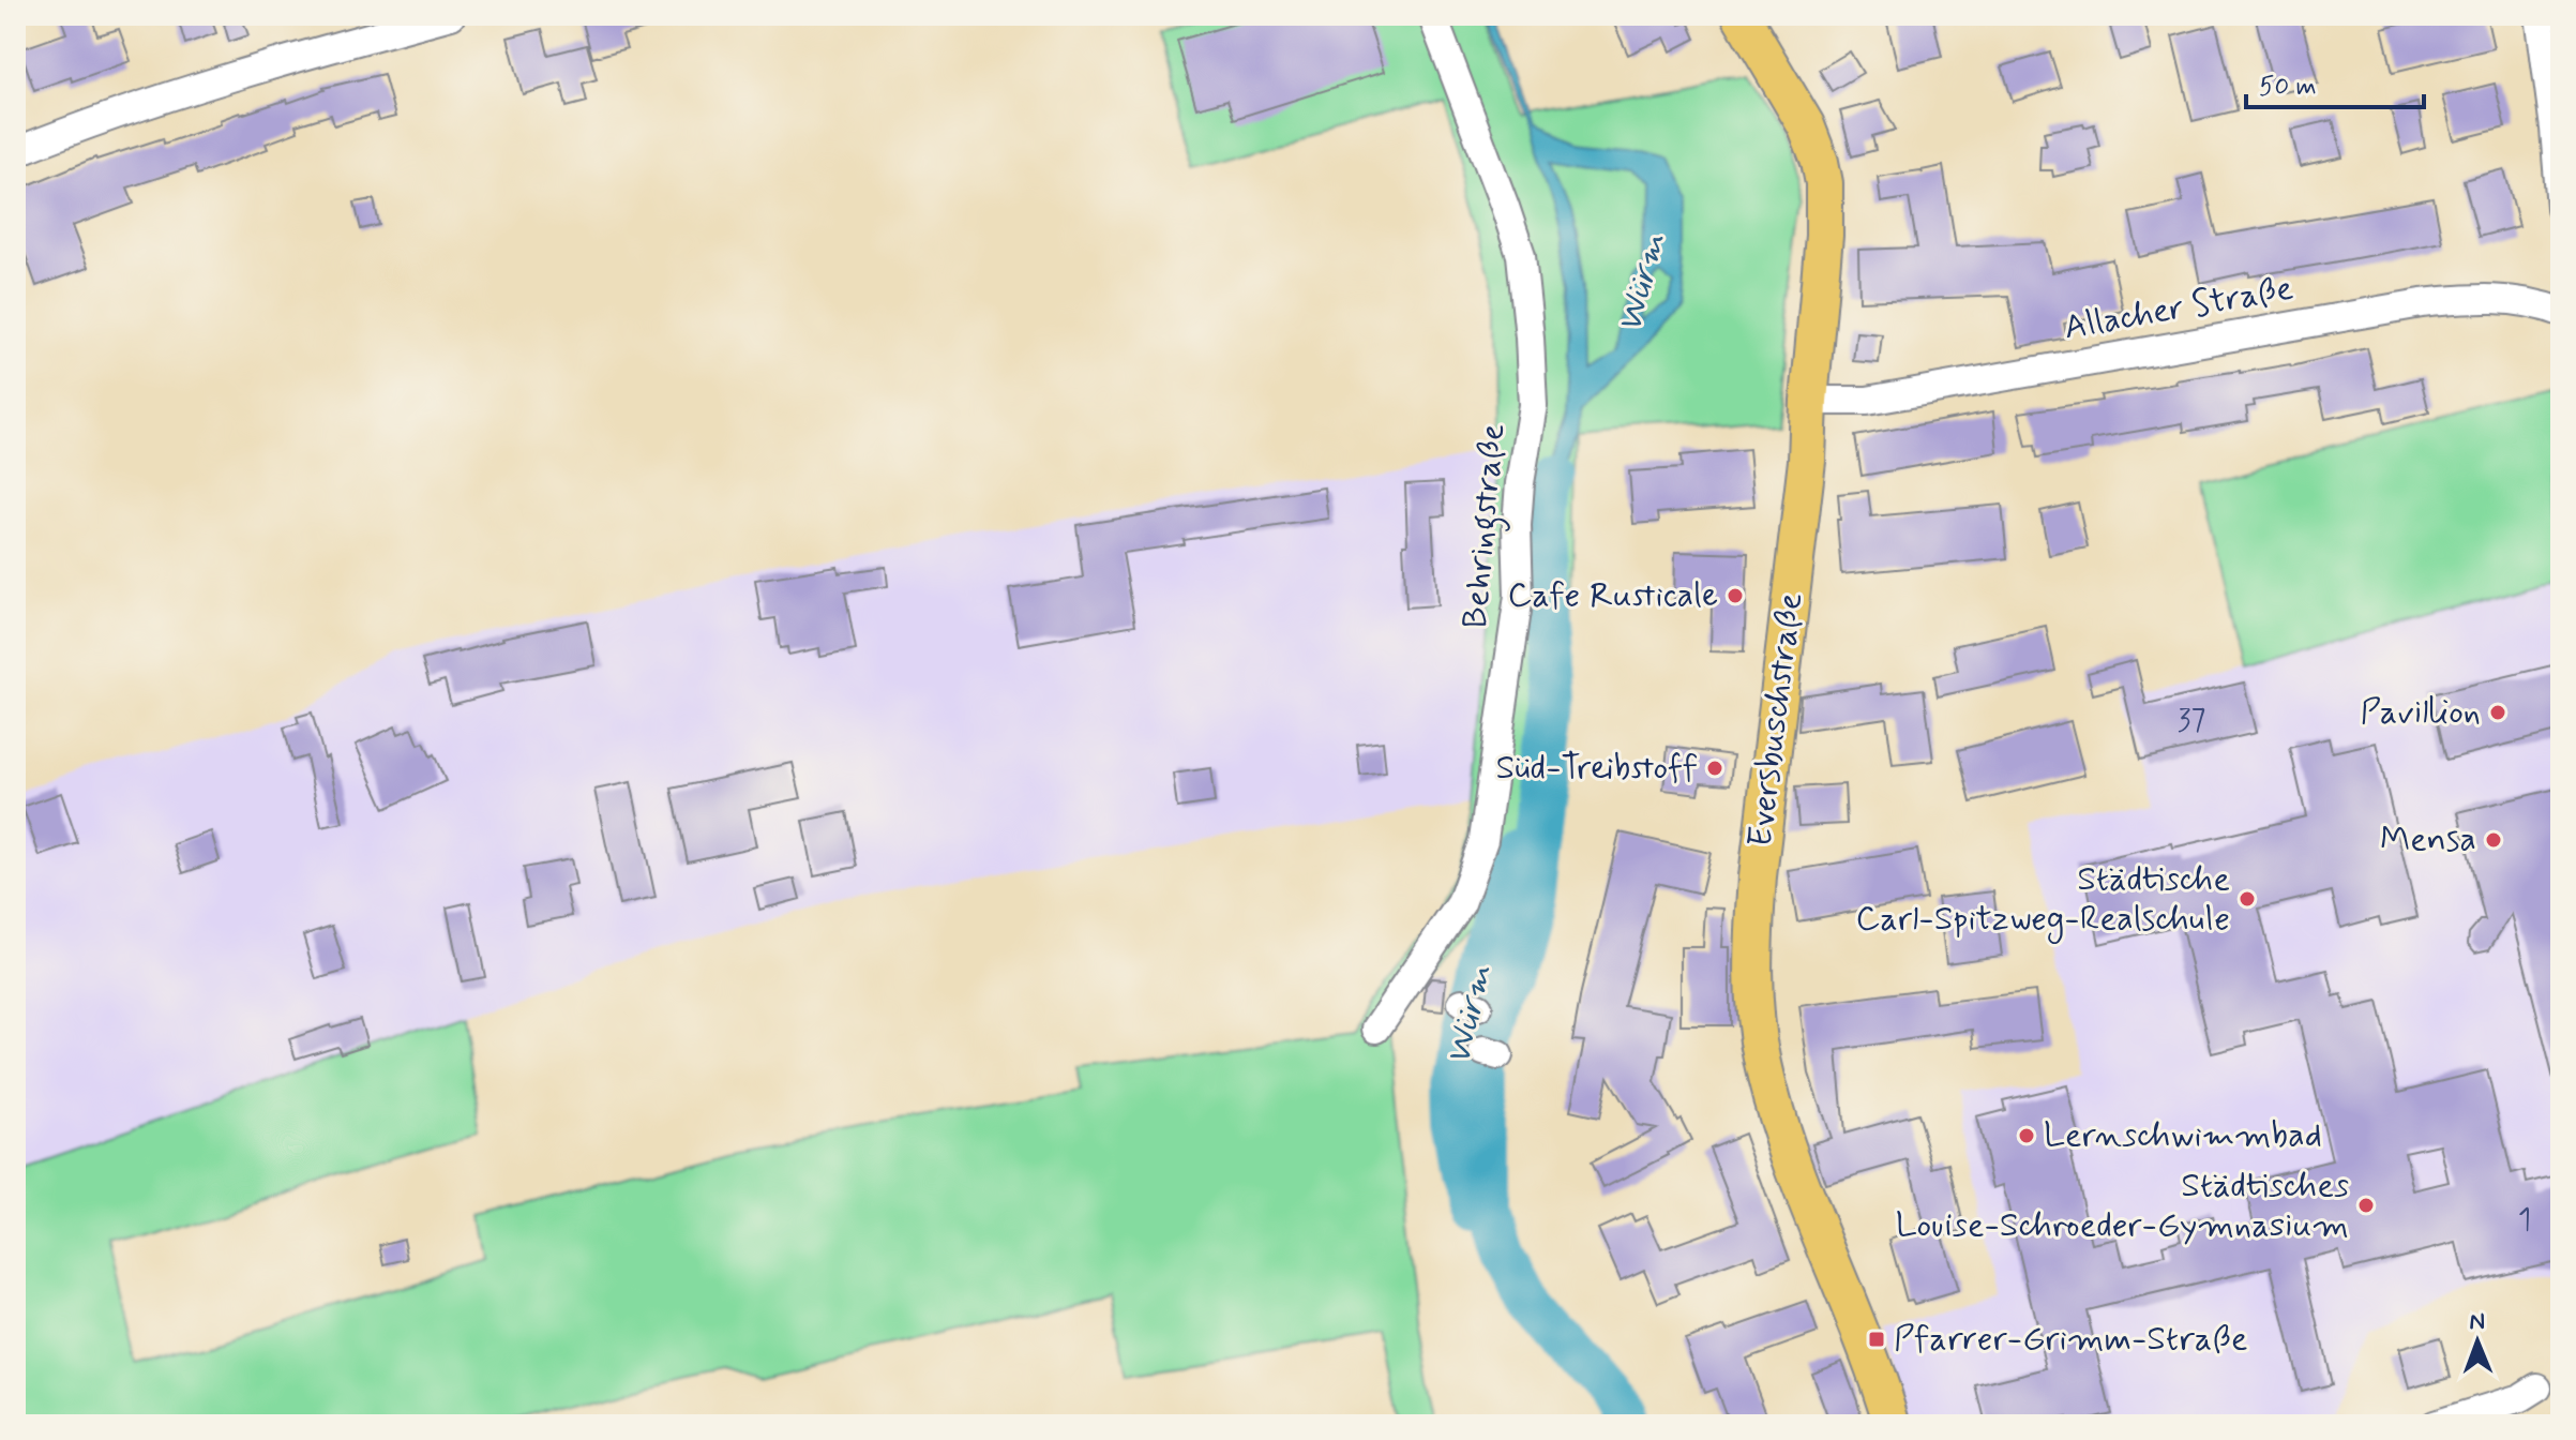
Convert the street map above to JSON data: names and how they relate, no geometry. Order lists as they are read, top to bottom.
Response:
{
  "streets": {
    "main road": ["Eversbuschstraße"],
    "street": ["Allacher Straße", "Behringstraße"]
  },
  "crossings": [
    ["Allacher Straße", "Eversbuschstraße"]
  ],
  "water": ["Würm"],
  "places": {
    "other": [
      "Cafe Rusticale",
      "Pavillion",
      "Süd-Treibstoff",
      "Mensa",
      "Städtische Carl-Spitzweg-Realschule",
      "Lernschwimmbad",
      "Städtisches Louise-Schroeder-Gymnasium"
    ],
    "transit": ["Pfarrer-Grimm-Straße"]
  },
  "house_numbers": ["37", "1"],
  "scale_bar": "50 m",
  "north": "top"
}
